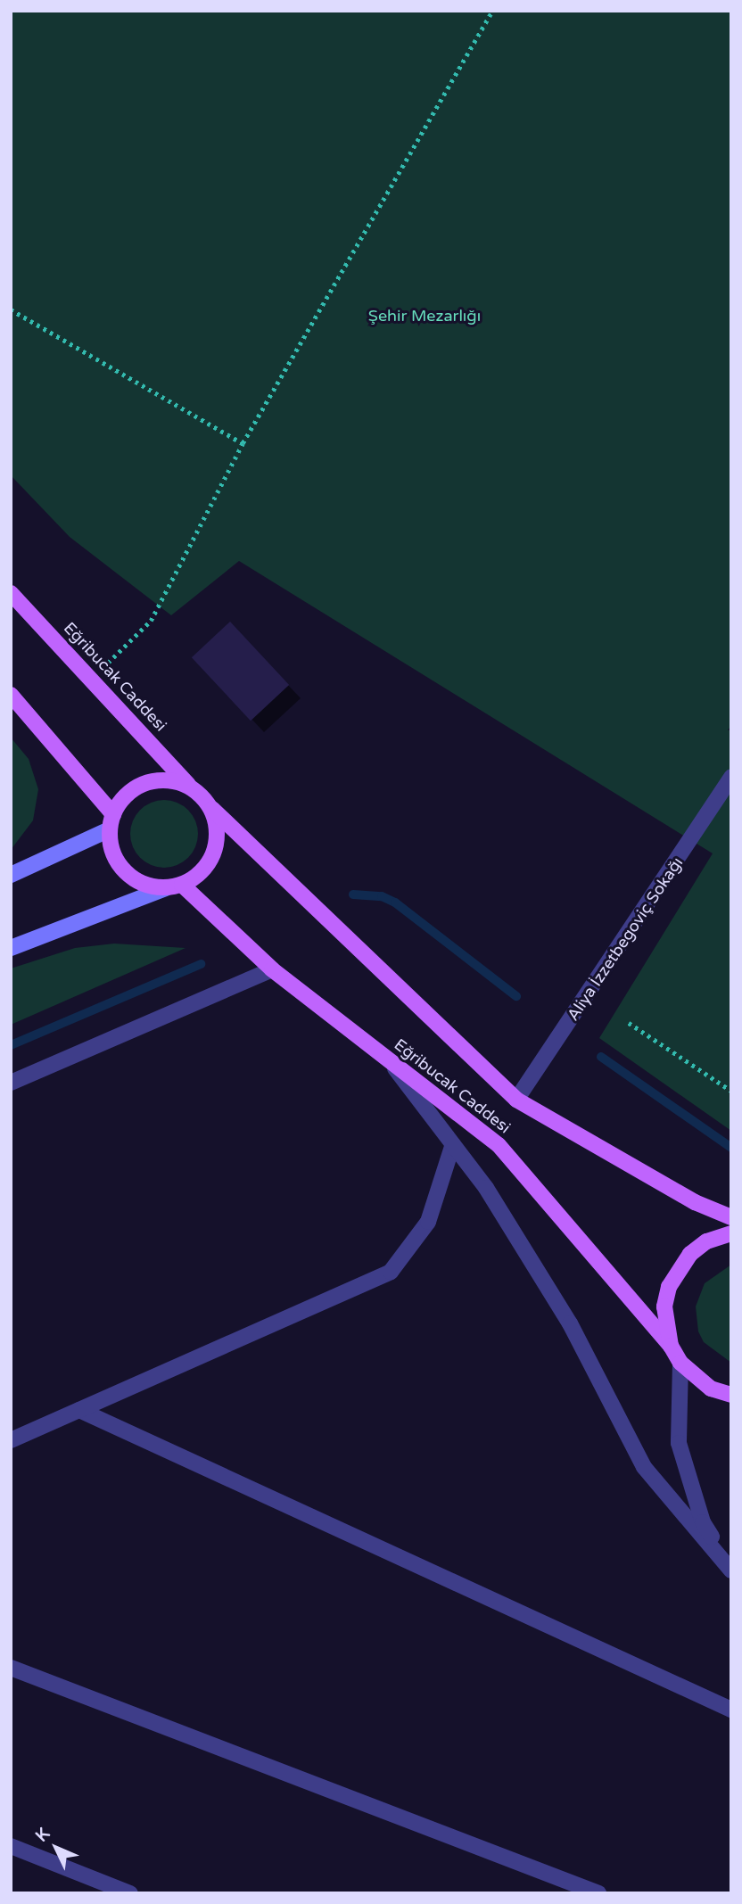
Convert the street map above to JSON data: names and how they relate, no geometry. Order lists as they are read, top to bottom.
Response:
{
  "streets": {
    "main road": ["Eğribucak Caddesi"],
    "street": ["Aliya İzzetbegoviç Sokağı"]
  },
  "crossings": [
    ["Eğribucak Caddesi", "Aliya İzzetbegoviç Sokağı"]
  ],
  "parks": ["Şehir Mezarlığı"],
  "north": "top left"
}
